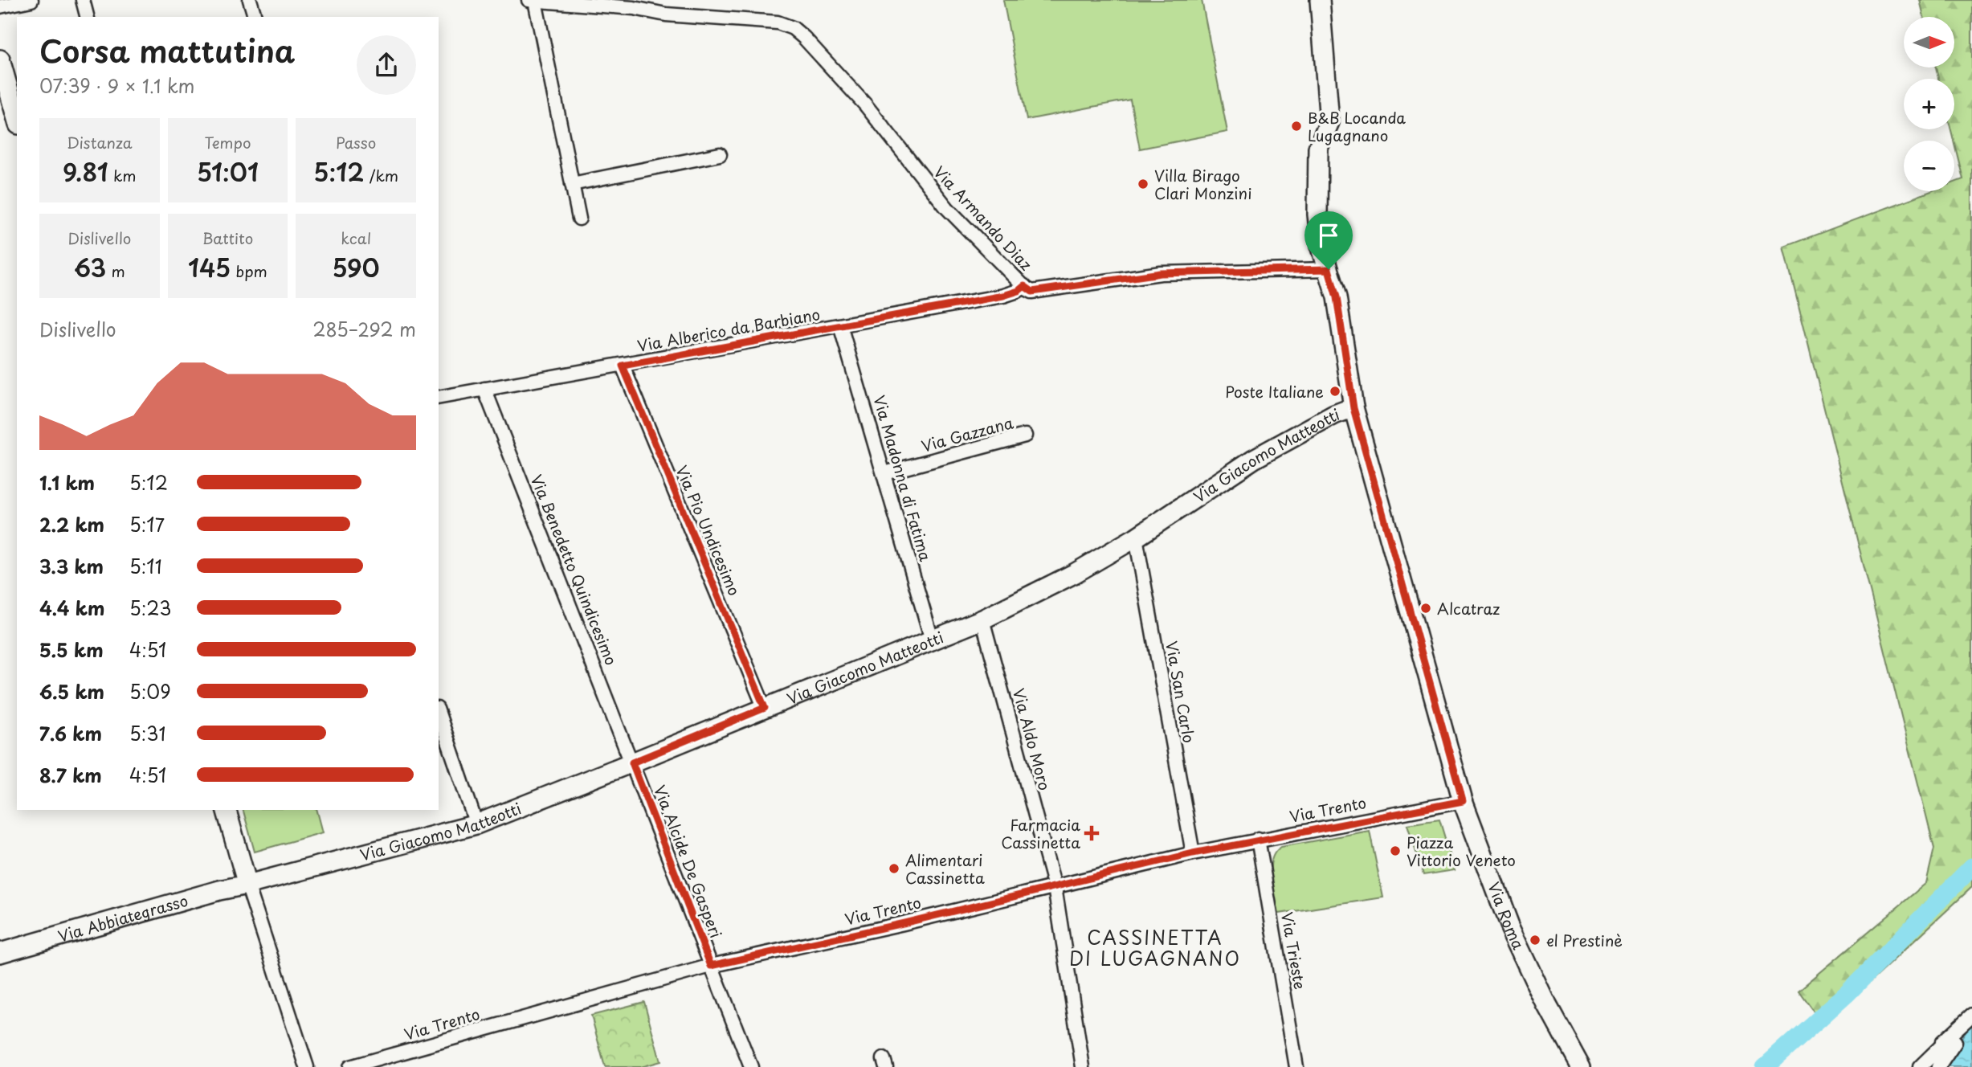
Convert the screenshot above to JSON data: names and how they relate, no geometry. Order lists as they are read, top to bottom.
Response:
{
  "streets": {
    "street": [
      "Via Armando Diaz",
      "Via Alberico da Barbiano",
      "Via Gazzana",
      "Via Giacomo Matteotti",
      "Via Madonna di Fatima",
      "Via Pio Undicesimo",
      "Via Benedetto Quindicesimo",
      "Via San Carlo",
      "Via Aldo Moro",
      "Via Trento",
      "Via Alcide De Gasperi",
      "Via Roma",
      "Via Abbiategrasso",
      "Via Trieste"
    ]
  },
  "crossings": [
    ["Via Armando Diaz", "Via Alberico da Barbiano"],
    ["Via Armando Diaz", "Via Roma"],
    ["Via Alberico da Barbiano", "Via Madonna di Fatima"],
    ["Via Alberico da Barbiano", "Via Pio Undicesimo"],
    ["Via Alberico da Barbiano", "Via Benedetto Quindicesimo"],
    ["Via Gazzana", "Via Madonna di Fatima"],
    ["Via Giacomo Matteotti", "Via Madonna di Fatima"],
    ["Via Giacomo Matteotti", "Via Pio Undicesimo"],
    ["Via Giacomo Matteotti", "Via Benedetto Quindicesimo"],
    ["Via Giacomo Matteotti", "Via San Carlo"],
    ["Via Giacomo Matteotti", "Via Aldo Moro"],
    ["Via Giacomo Matteotti", "Via Alcide De Gasperi"],
    ["Via Giacomo Matteotti", "Via Roma"],
    ["Via Giacomo Matteotti", "Via Abbiategrasso"],
    ["Via Benedetto Quindicesimo", "Via Alcide De Gasperi"],
    ["Via San Carlo", "Via Trento"],
    ["Via Aldo Moro", "Via Trento"],
    ["Via Trento", "Via Alcide De Gasperi"],
    ["Via Trento", "Via Roma"],
    ["Via Trento", "Via Trieste"]
  ],
  "districts": ["CASSINETTA DI LUGAGNANO"],
  "places": {
    "other": [
      "B&B Locanda Lugagnano",
      "Villa Birago Clari Monzini",
      "Poste Italiane",
      "Alcatraz",
      "Piazza Vittorio Veneto",
      "Alimentari Cassinetta",
      "el Prestinè"
    ],
    "health": ["Farmacia Cassinetta"]
  },
  "north": "right",
  "page": {
    "map_buttons": ["+", "−"],
    "heading": ["Corsa mattutina", "07:39 · 9 × 1.1 km"],
    "stats": [
      ["Distanza", "9.81 km"],
      ["Tempo", "51:01"],
      ["Passo", "5:12 /km"],
      ["Dislivello", "63 m"],
      ["Battito", "145 bpm"],
      ["kcal", "590"]
    ],
    "chart": ["Dislivello", "285–292 m"],
    "list": [
      {
        "name": "1.1 km",
        "note": "5:12"
      },
      {
        "name": "2.2 km",
        "note": "5:17"
      },
      {
        "name": "3.3 km",
        "note": "5:11"
      },
      {
        "name": "4.4 km",
        "note": "5:23"
      },
      {
        "name": "5.5 km",
        "note": "4:51"
      },
      {
        "name": "6.5 km",
        "note": "5:09"
      },
      {
        "name": "7.6 km",
        "note": "5:31"
      },
      {
        "name": "8.7 km",
        "note": "4:51"
      }
    ]
  }
}
